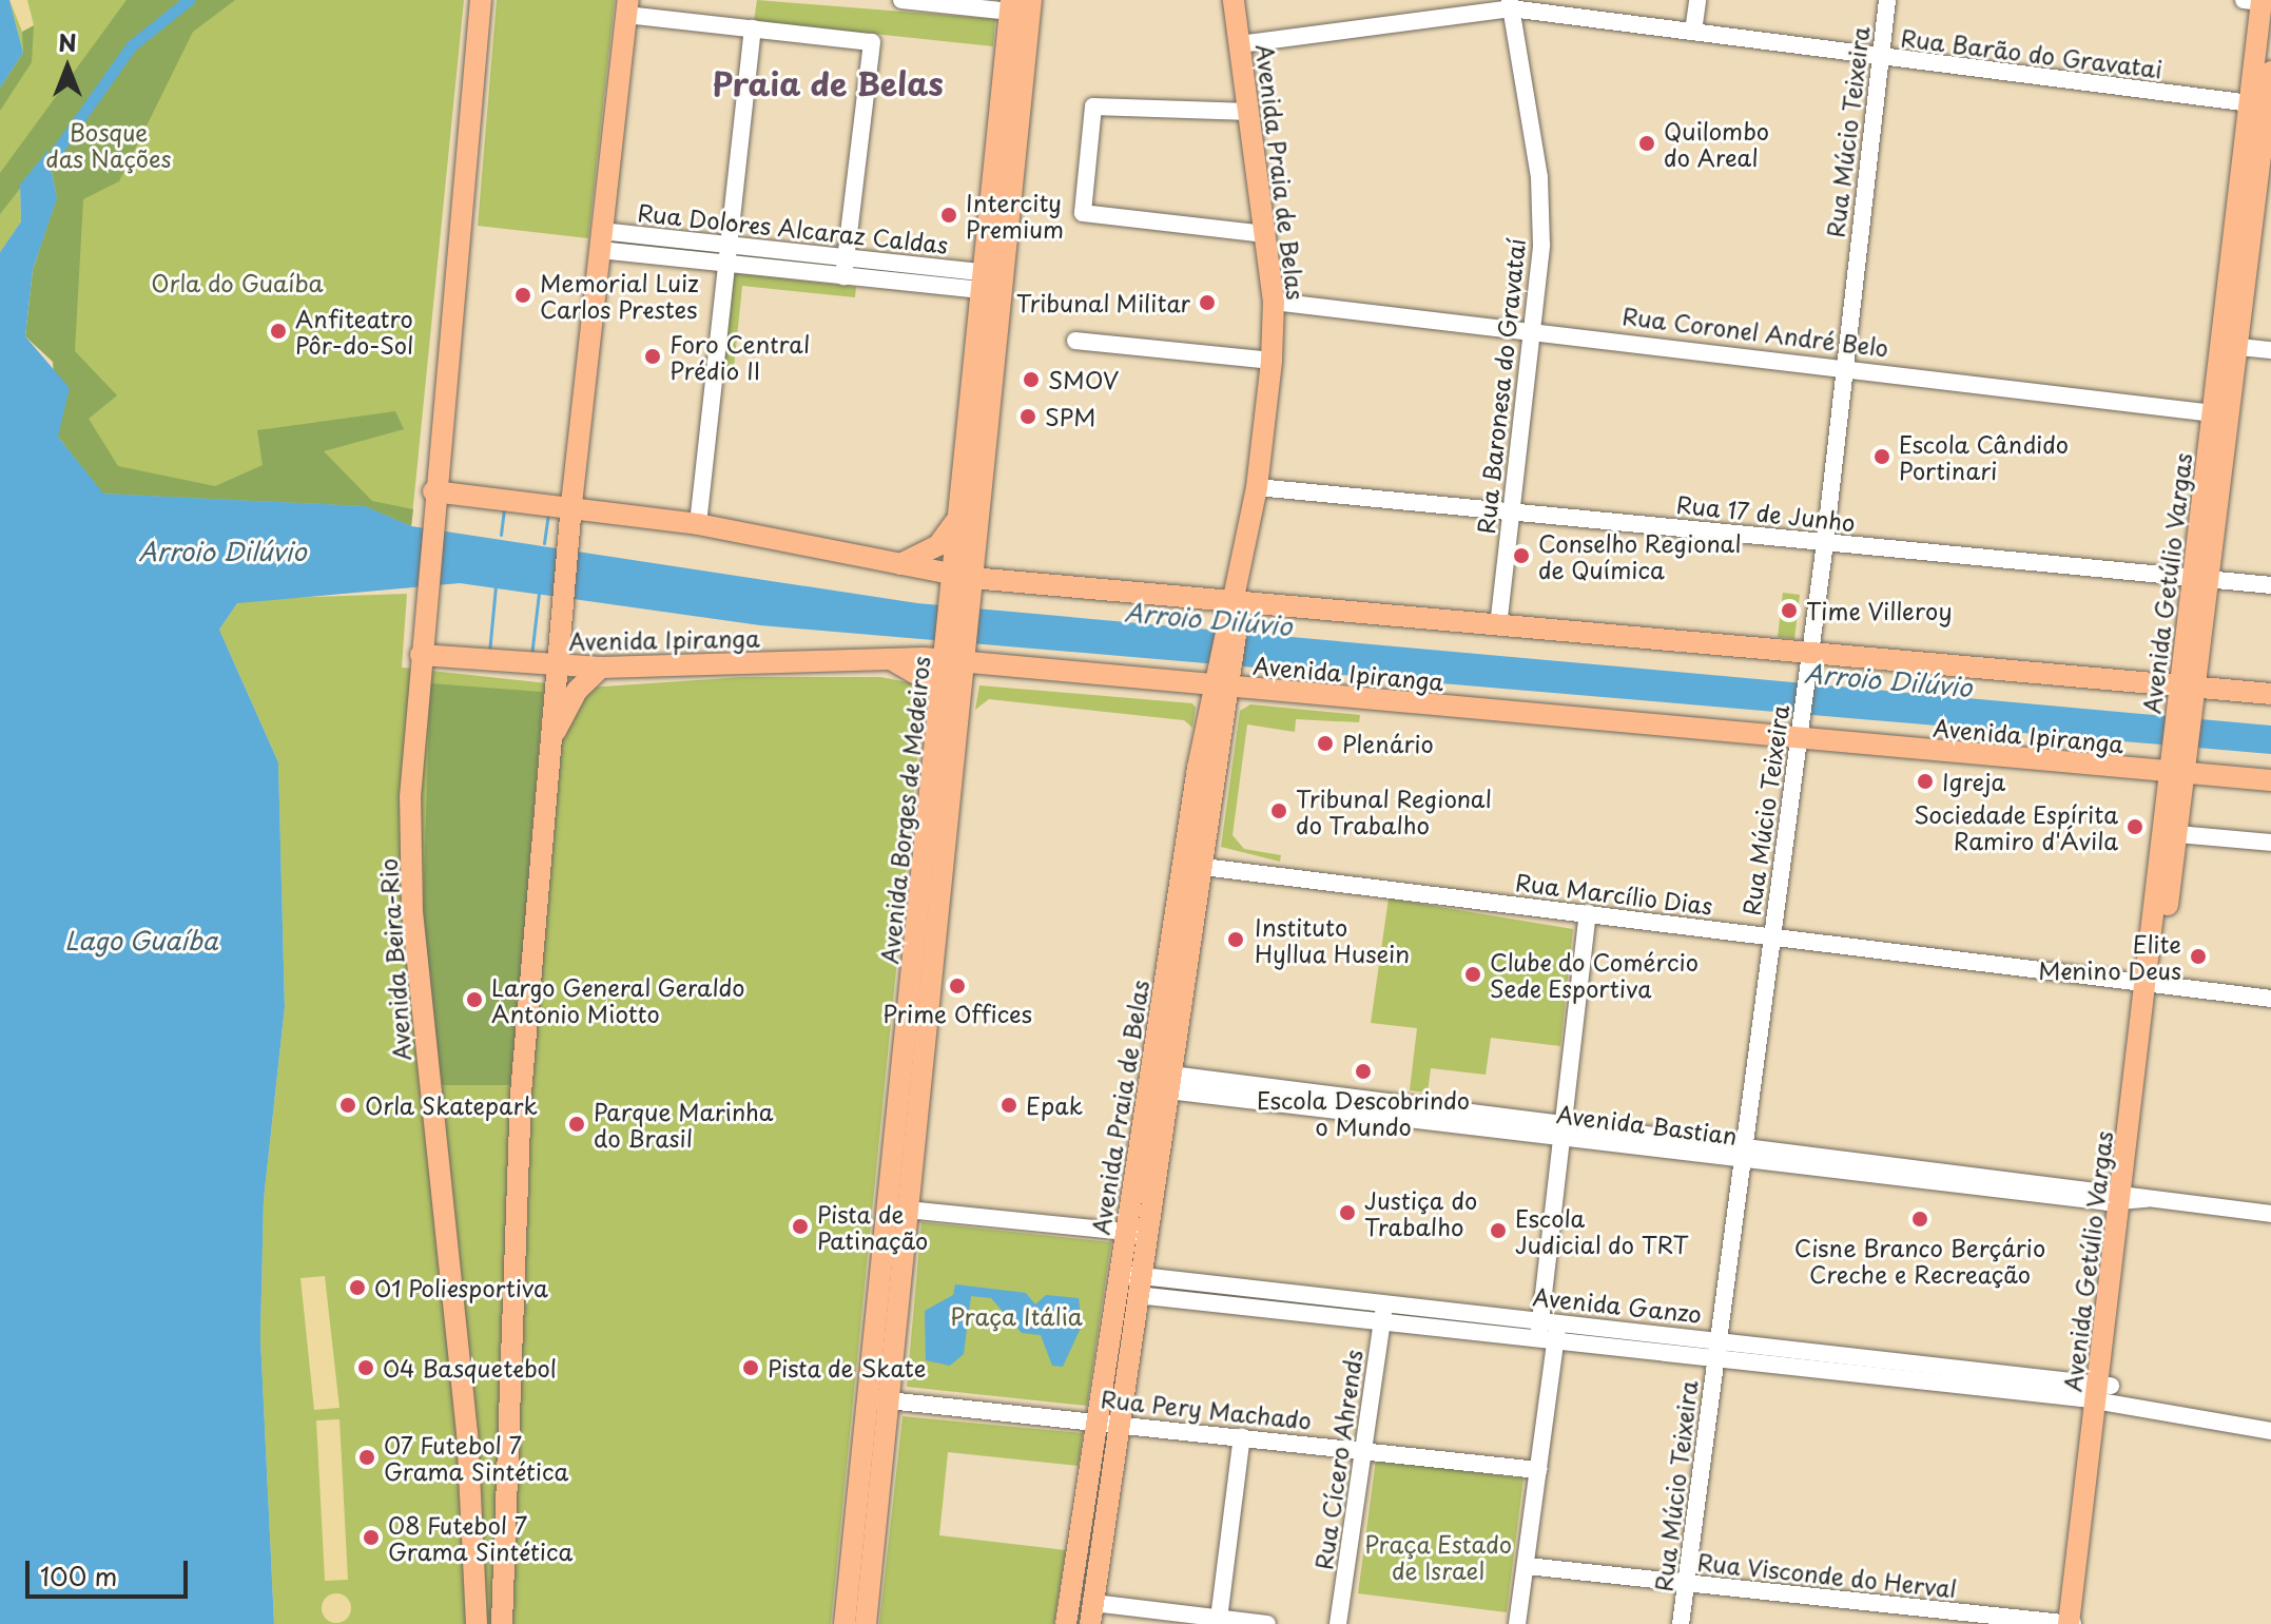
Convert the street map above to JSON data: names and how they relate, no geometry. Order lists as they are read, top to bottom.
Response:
{
  "streets": {
    "main road": [
      "Avenida Praia de Belas",
      "Avenida Getúlio Vargas",
      "Avenida Ipiranga",
      "Avenida Borges de Medeiros",
      "Avenida Beira-Rio"
    ],
    "street": [
      "Rua Barão do Gravatai",
      "Rua Múcio Teixeira",
      "Rua Dolores Alcaraz Caldas",
      "Rua Coronel André Belo",
      "Rua Baronesa do Gravataí",
      "Rua 17 de Junho",
      "Rua Marcílio Dias",
      "Avenida Bastian",
      "Avenida Ganzo",
      "Rua Pery Machado",
      "Rua Cícero Ahrends",
      "Rua Visconde do Herval"
    ]
  },
  "crossings": [
    ["Rua Barão do Gravatai", "Rua Múcio Teixeira"],
    ["Rua Barão do Gravatai", "Avenida Praia de Belas"],
    ["Rua Barão do Gravatai", "Rua Baronesa do Gravataí"],
    ["Rua Barão do Gravatai", "Avenida Getúlio Vargas"],
    ["Rua Múcio Teixeira", "Rua Coronel André Belo"],
    ["Rua Múcio Teixeira", "Rua 17 de Junho"],
    ["Rua Múcio Teixeira", "Avenida Ipiranga"],
    ["Rua Múcio Teixeira", "Rua Marcílio Dias"],
    ["Rua Múcio Teixeira", "Avenida Bastian"],
    ["Rua Múcio Teixeira", "Avenida Ganzo"],
    ["Rua Múcio Teixeira", "Rua Visconde do Herval"],
    ["Avenida Praia de Belas", "Rua Coronel André Belo"],
    ["Avenida Praia de Belas", "Rua 17 de Junho"],
    ["Avenida Praia de Belas", "Avenida Ipiranga"],
    ["Avenida Praia de Belas", "Rua Marcílio Dias"],
    ["Avenida Praia de Belas", "Avenida Bastian"],
    ["Avenida Praia de Belas", "Avenida Ganzo"],
    ["Avenida Praia de Belas", "Rua Pery Machado"],
    ["Rua Dolores Alcaraz Caldas", "Avenida Borges de Medeiros"],
    ["Rua Coronel André Belo", "Rua Baronesa do Gravataí"],
    ["Rua Coronel André Belo", "Avenida Getúlio Vargas"],
    ["Rua Baronesa do Gravataí", "Rua 17 de Junho"],
    ["Rua 17 de Junho", "Avenida Getúlio Vargas"],
    ["Avenida Getúlio Vargas", "Avenida Ipiranga"],
    ["Avenida Getúlio Vargas", "Rua Marcílio Dias"],
    ["Avenida Getúlio Vargas", "Avenida Bastian"],
    ["Avenida Getúlio Vargas", "Avenida Ganzo"],
    ["Avenida Getúlio Vargas", "Rua Visconde do Herval"],
    ["Avenida Ipiranga", "Avenida Borges de Medeiros"],
    ["Avenida Ipiranga", "Avenida Beira-Rio"],
    ["Avenida Borges de Medeiros", "Rua Pery Machado"],
    ["Avenida Ganzo", "Rua Cícero Ahrends"],
    ["Rua Pery Machado", "Rua Cícero Ahrends"]
  ],
  "districts": ["Praia de Belas"],
  "water": ["Arroio Dilúvio", "Lago Guaíba"],
  "parks": [
    "Bosque das Nações",
    "Orla do Guaíba",
    "Praça Itália",
    "Praça Estado de Israel"
  ],
  "places": [
    "Quilombo do Areal",
    "Intercity Premium",
    "Memorial Luiz Carlos Prestes",
    "Tribunal Militar",
    "Anfiteatro Pôr-do-Sol",
    "Foro Central Prédio II",
    "SMOV",
    "SPM",
    "Escola Cândido Portinari",
    "Conselho Regional de Química",
    "Time Villeroy",
    "Plenário",
    "Igreja",
    "Tribunal Regional do Trabalho",
    "Sociedade Espírita Ramiro d'Ávila",
    "Instituto Hyllua Husein",
    "Elite Menino Deus",
    "Clube do Comércio Sede Esportiva",
    "Prime Offices",
    "Largo General Geraldo Antonio Miotto",
    "Escola Descobrindo o Mundo",
    "Orla Skatepark",
    "Epak",
    "Parque Marinha do Brasil",
    "Justiça do Trabalho",
    "Cisne Branco Berçário Creche e Recreação",
    "Pista de Patinação",
    "Escola Judicial do TRT",
    "01 Poliesportiva",
    "04 Basquetebol",
    "Pista de Skate",
    "07 Futebol 7 Grama Sintética",
    "08 Futebol 7 Grama Sintética"
  ],
  "scale_bar": "100 m",
  "north": "top"
}
